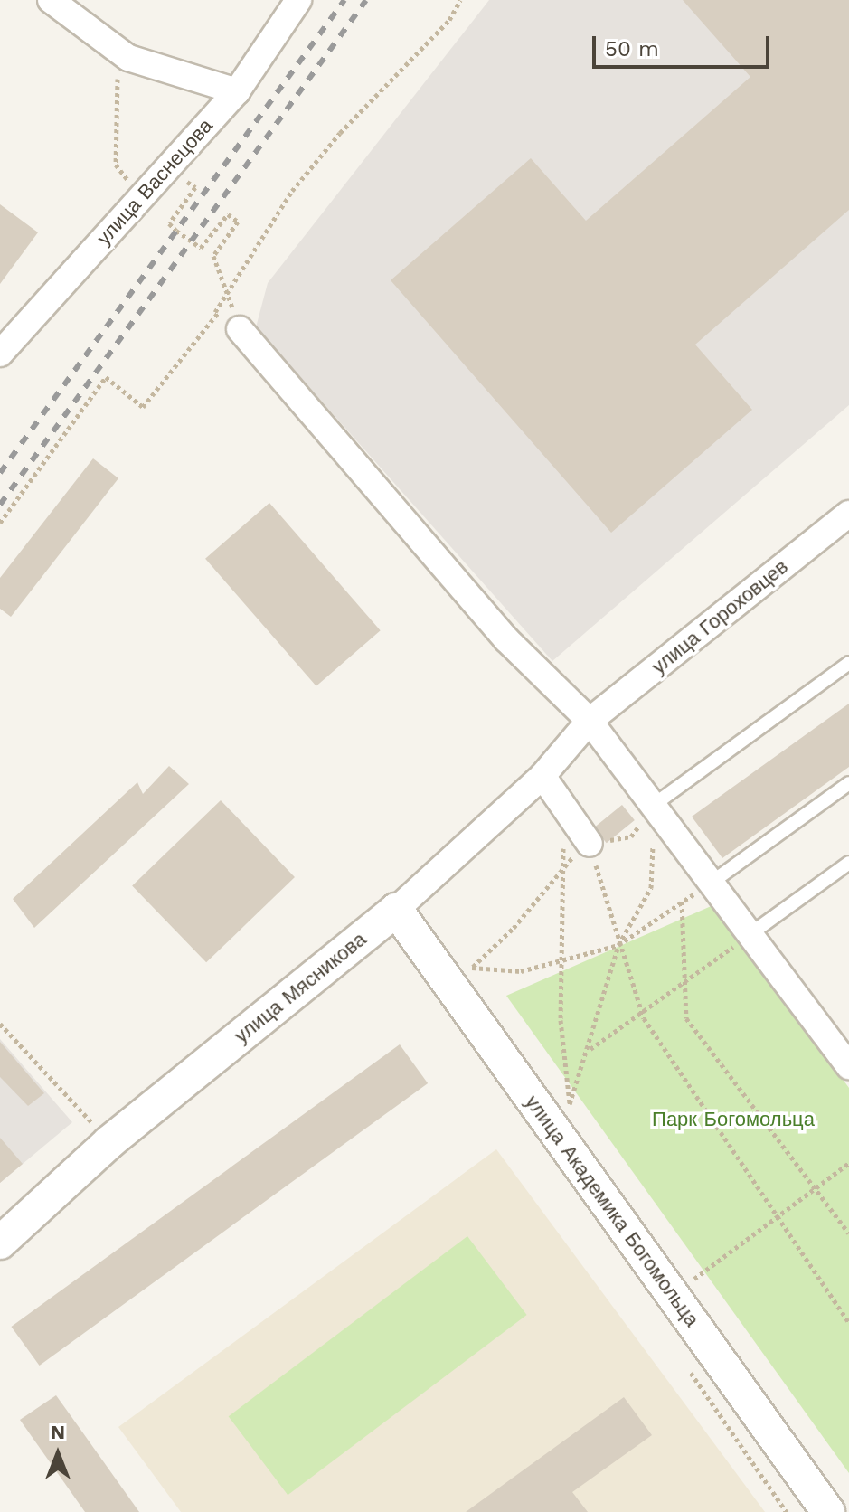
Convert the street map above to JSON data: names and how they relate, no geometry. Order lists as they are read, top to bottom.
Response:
{
  "streets": {
    "street": [
      "улица Васнецова",
      "улица Гороховцев",
      "улица Мясникова",
      "улица Академика Богомольца"
    ]
  },
  "crossings": [
    ["улица Гороховцев", "улица Мясникова"],
    ["улица Мясникова", "улица Академика Богомольца"]
  ],
  "parks": ["Парк Богомольца"],
  "scale_bar": "50 m",
  "north": "top"
}
